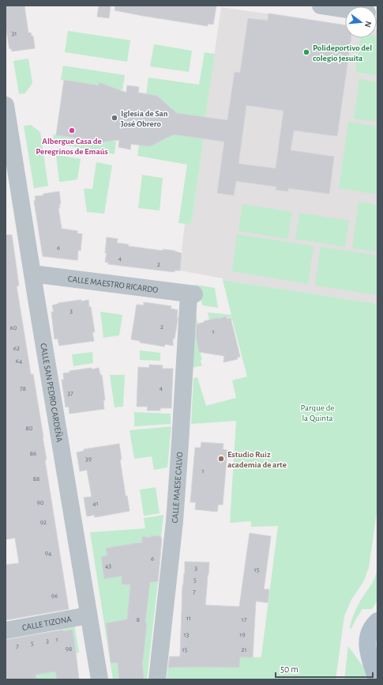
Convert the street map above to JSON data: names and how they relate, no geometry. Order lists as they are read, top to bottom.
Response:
{
  "streets": {
    "street": [
      "CALLE MAESTRO RICARDO",
      "CALLE SAN PEDRO CARDEÑA",
      "CALLE MAESE CALVO",
      "CALLE TIZONA"
    ]
  },
  "crossings": [
    ["CALLE MAESTRO RICARDO", "CALLE SAN PEDRO CARDEÑA"],
    ["CALLE MAESTRO RICARDO", "CALLE MAESE CALVO"],
    ["CALLE SAN PEDRO CARDEÑA", "CALLE TIZONA"]
  ],
  "parks": ["Parque de la Quinta"],
  "places": [
    "Polideportivo del colegio jesuita",
    "Iglesia de San José Obrero",
    "Albergue Casa de Peregrinos de Emaús",
    "Estudio Ruiz academia de arte"
  ],
  "house_numbers": [
    "31",
    "6",
    "4",
    "2",
    "3",
    "2",
    "60",
    "1",
    "62",
    "64",
    "4",
    "78",
    "37",
    "80",
    "86",
    "39",
    "1",
    "88",
    "90",
    "41",
    "92",
    "94",
    "6",
    "43",
    "3",
    "15",
    "5",
    "7",
    "96",
    "11",
    "8",
    "17",
    "13",
    "19",
    "1",
    "3",
    "5",
    "7",
    "98",
    "15",
    "21"
  ],
  "scale_bar": "50 m",
  "north": "right"
}
